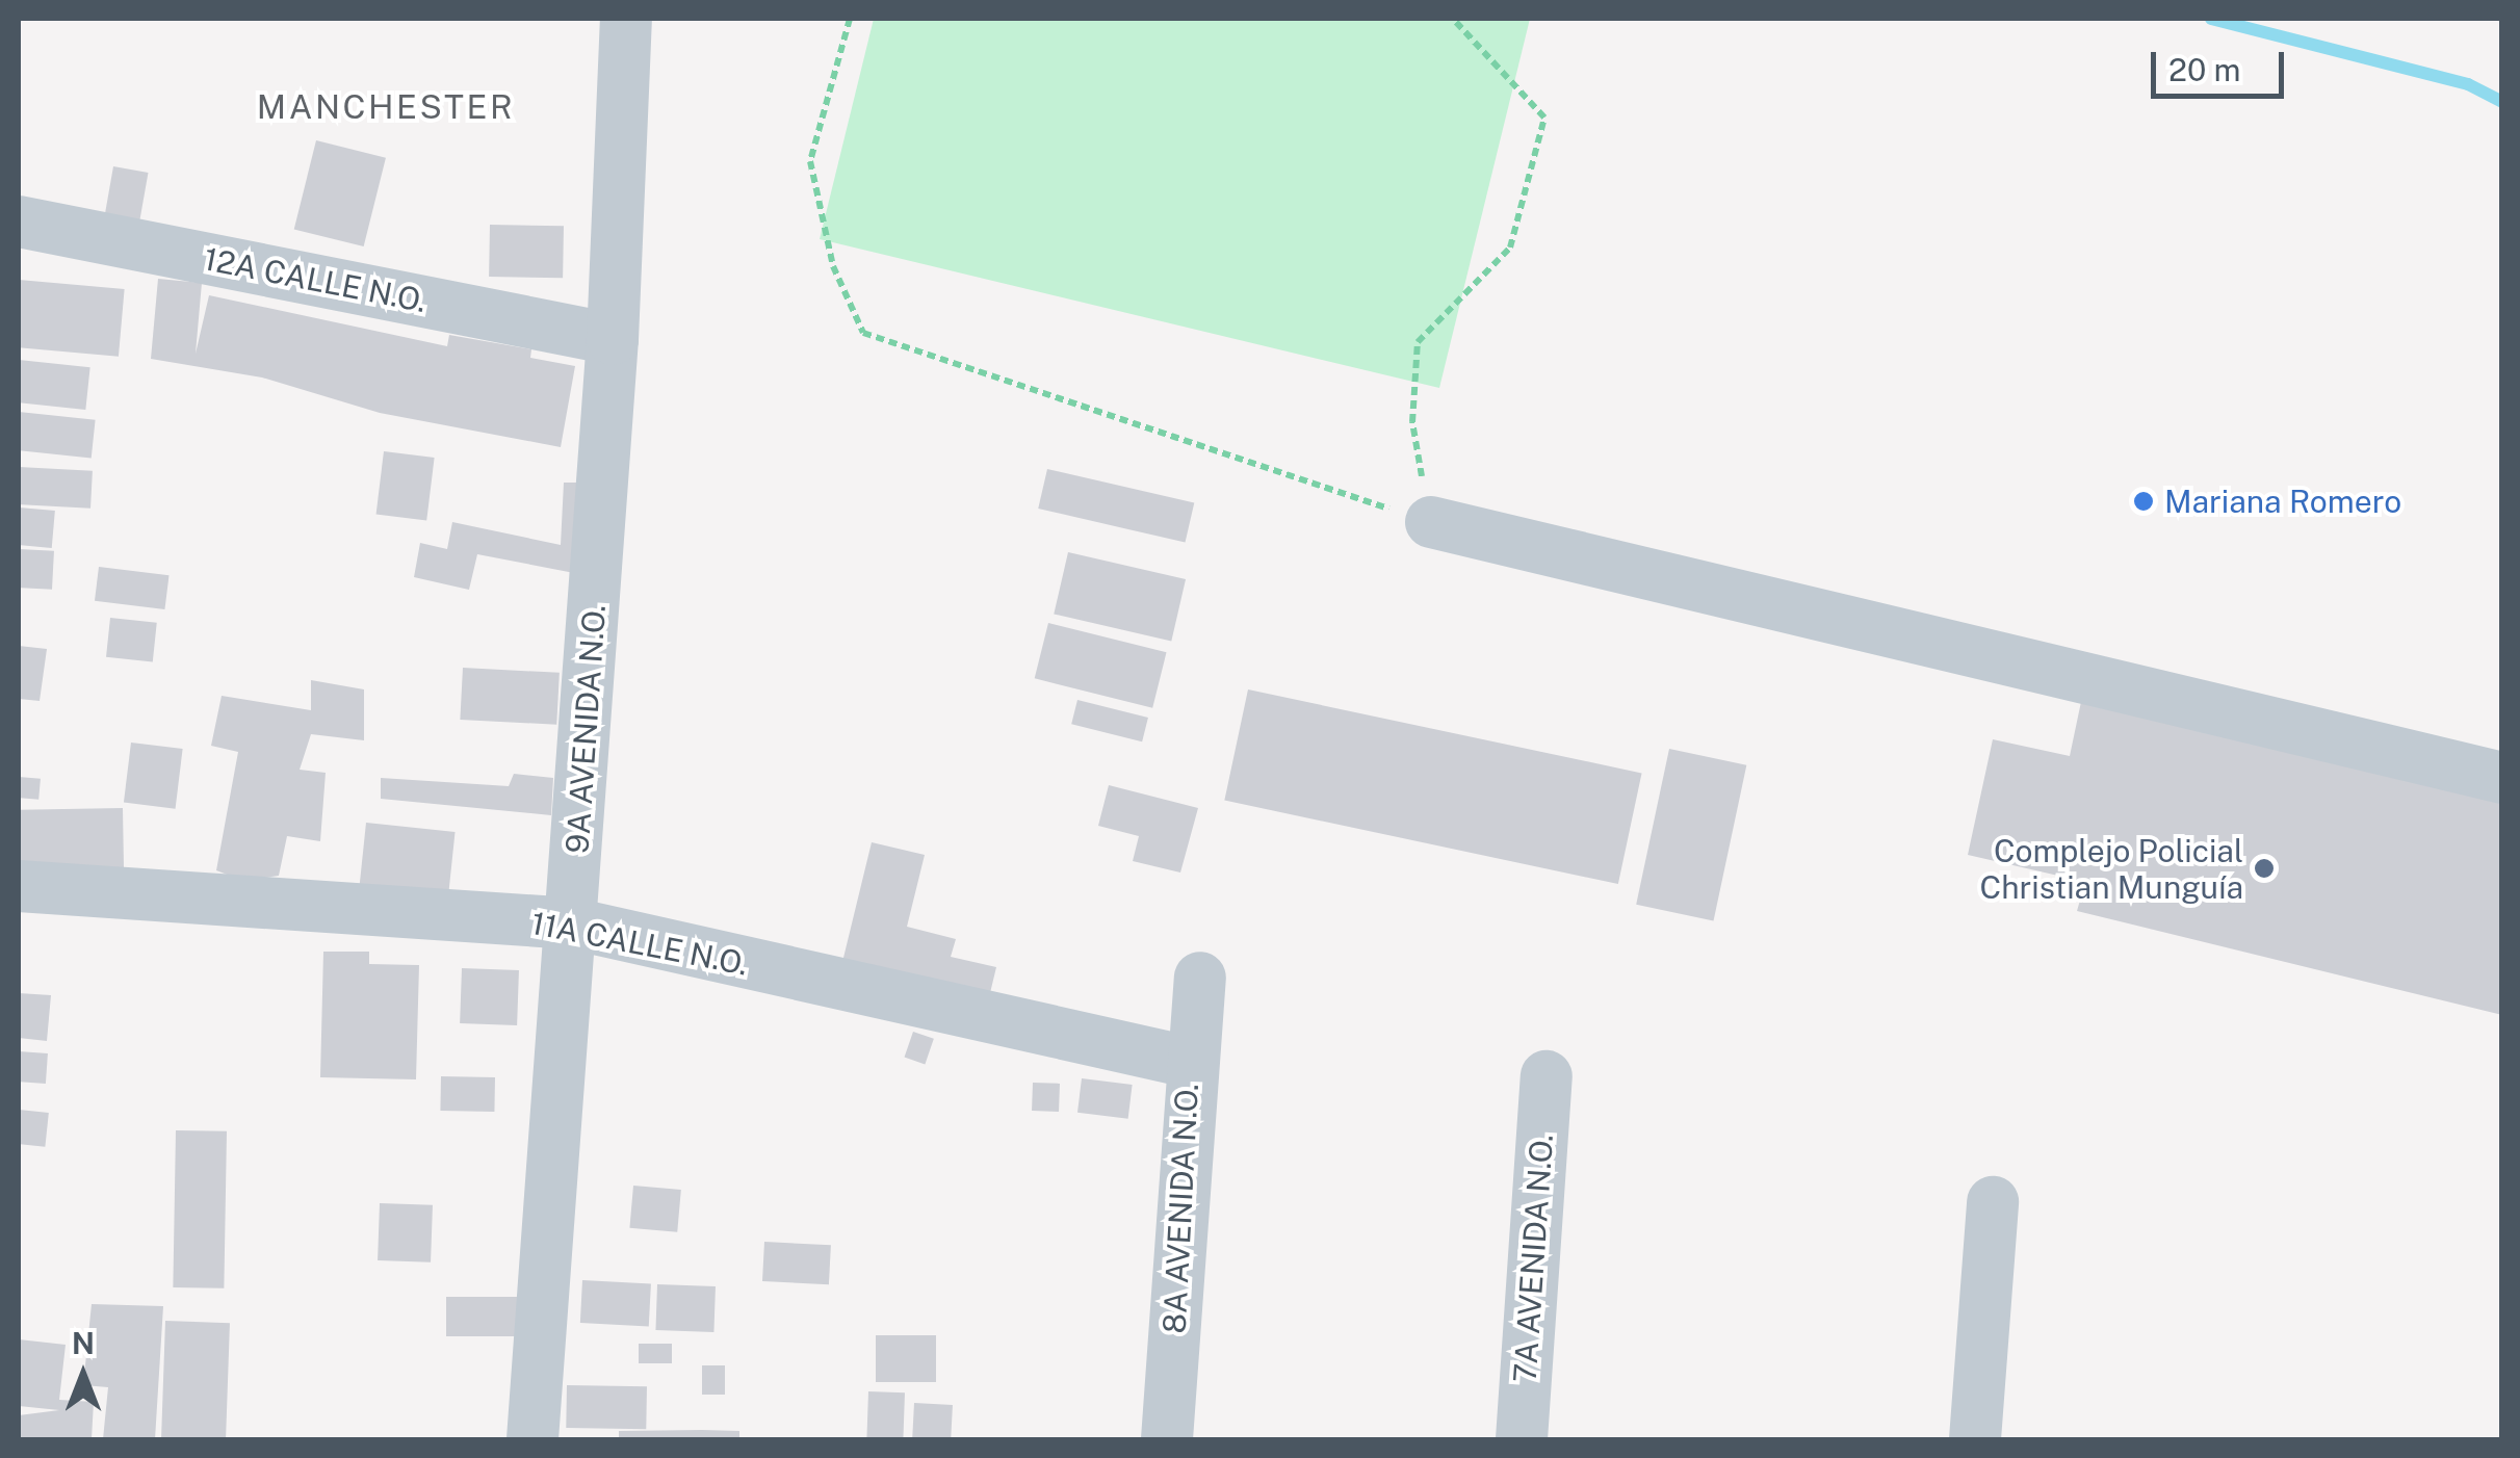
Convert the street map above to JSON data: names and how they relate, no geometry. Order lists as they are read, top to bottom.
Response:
{
  "streets": {
    "street": [
      "12A CALLE N.O.",
      "9A AVENIDA N.O.",
      "11A CALLE N.O.",
      "8A AVENIDA N.O.",
      "7A AVENIDA N.O."
    ]
  },
  "crossings": [
    ["12A CALLE N.O.", "9A AVENIDA N.O."],
    ["9A AVENIDA N.O.", "11A CALLE N.O."],
    ["11A CALLE N.O.", "8A AVENIDA N.O."]
  ],
  "districts": ["MANCHESTER"],
  "places": ["Mariana Romero", "Complejo Policial Christian Munguía"],
  "scale_bar": "20 m",
  "north": "top"
}
